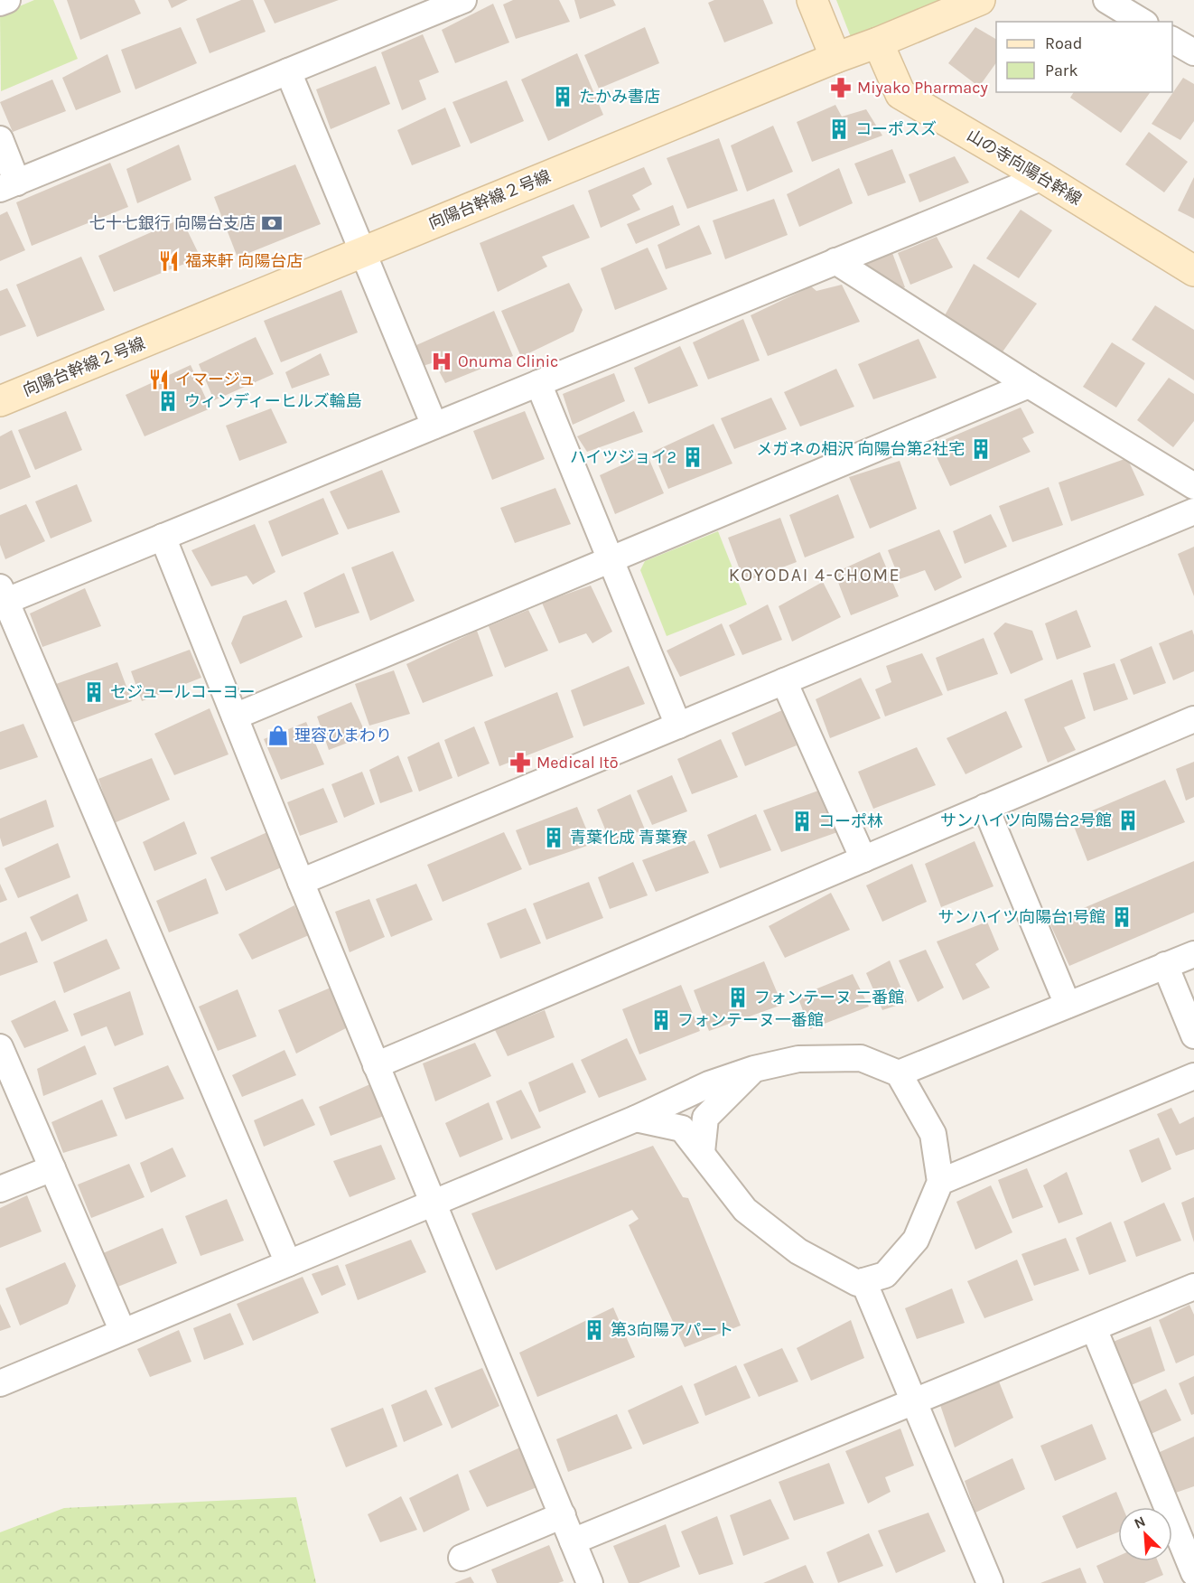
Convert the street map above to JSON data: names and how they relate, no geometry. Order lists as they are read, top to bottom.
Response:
{
  "streets": {
    "street": ["山の寺向陽台幹線", "向陽台幹線２号線"]
  },
  "crossings": [
    ["山の寺向陽台幹線", "向陽台幹線２号線"]
  ],
  "districts": ["KOYODAI 4-CHOME"],
  "places": {
    "pharmacy": ["Miyako Pharmacy", "Medical Itō"],
    "building": [
      "たかみ書店",
      "コーポスズ",
      "ウィンディーヒルズ輪島",
      "メガネの相沢 向陽台第2社宅",
      "ハイツジョイ2",
      "セジュールコーヨー",
      "サンハイツ向陽台2号館",
      "コーポ林",
      "青葉化成 青葉寮",
      "サンハイツ向陽台1号館",
      "フォンテーヌ 二番館",
      "フォンテーヌ一番館",
      "第3向陽アパート"
    ],
    "bank": ["七十七銀行 向陽台支店"],
    "restaurant": ["福来軒 向陽台店", "イマージュ"],
    "hospital": ["Onuma Clinic"],
    "shop": ["理容ひまわり"]
  },
  "legend": ["Road", "Park"],
  "north": "top left"
}
